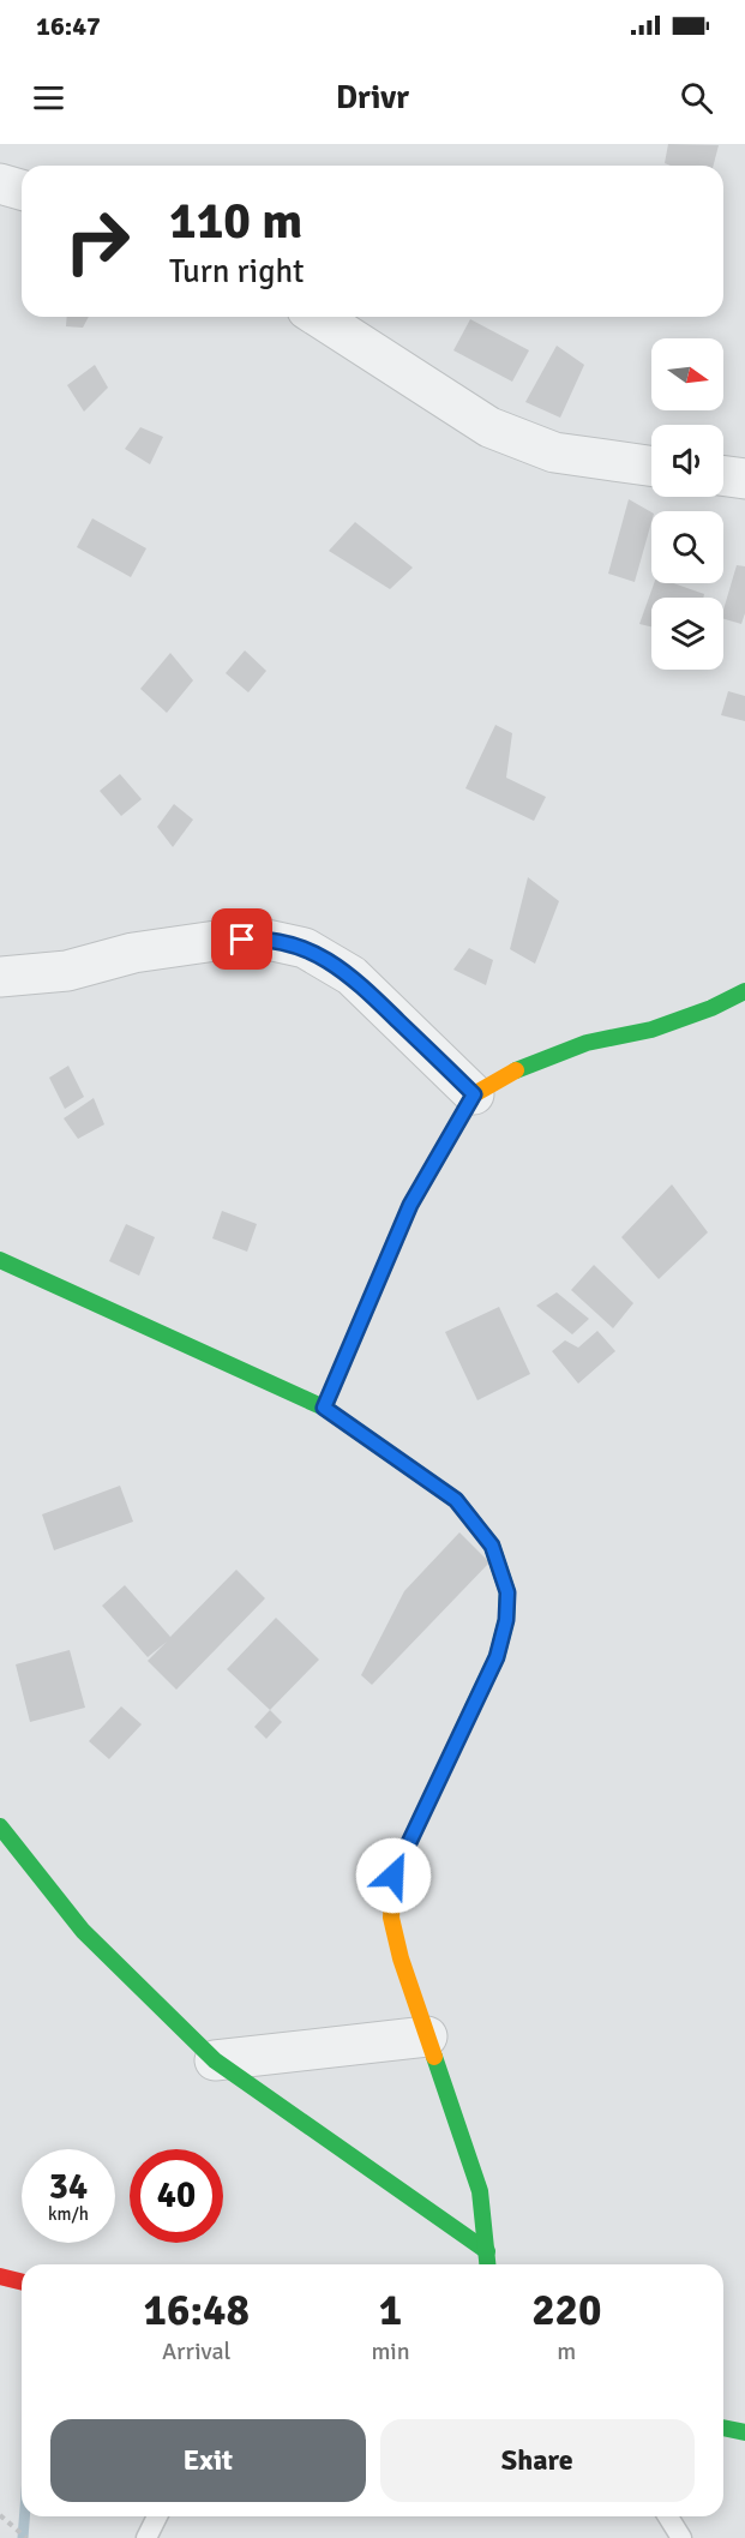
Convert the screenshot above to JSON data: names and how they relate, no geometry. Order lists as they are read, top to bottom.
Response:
{
  "north": "right",
  "page": {
    "status": "16:47",
    "header": "Drivr",
    "turn": ["110 m", "Turn right"],
    "speed": "34 km/h",
    "limit": "40",
    "eta": [
      "16:48",
      "Arrival",
      "1",
      "min",
      "220",
      "m"
    ],
    "buttons": ["Exit", "Share"]
  }
}
